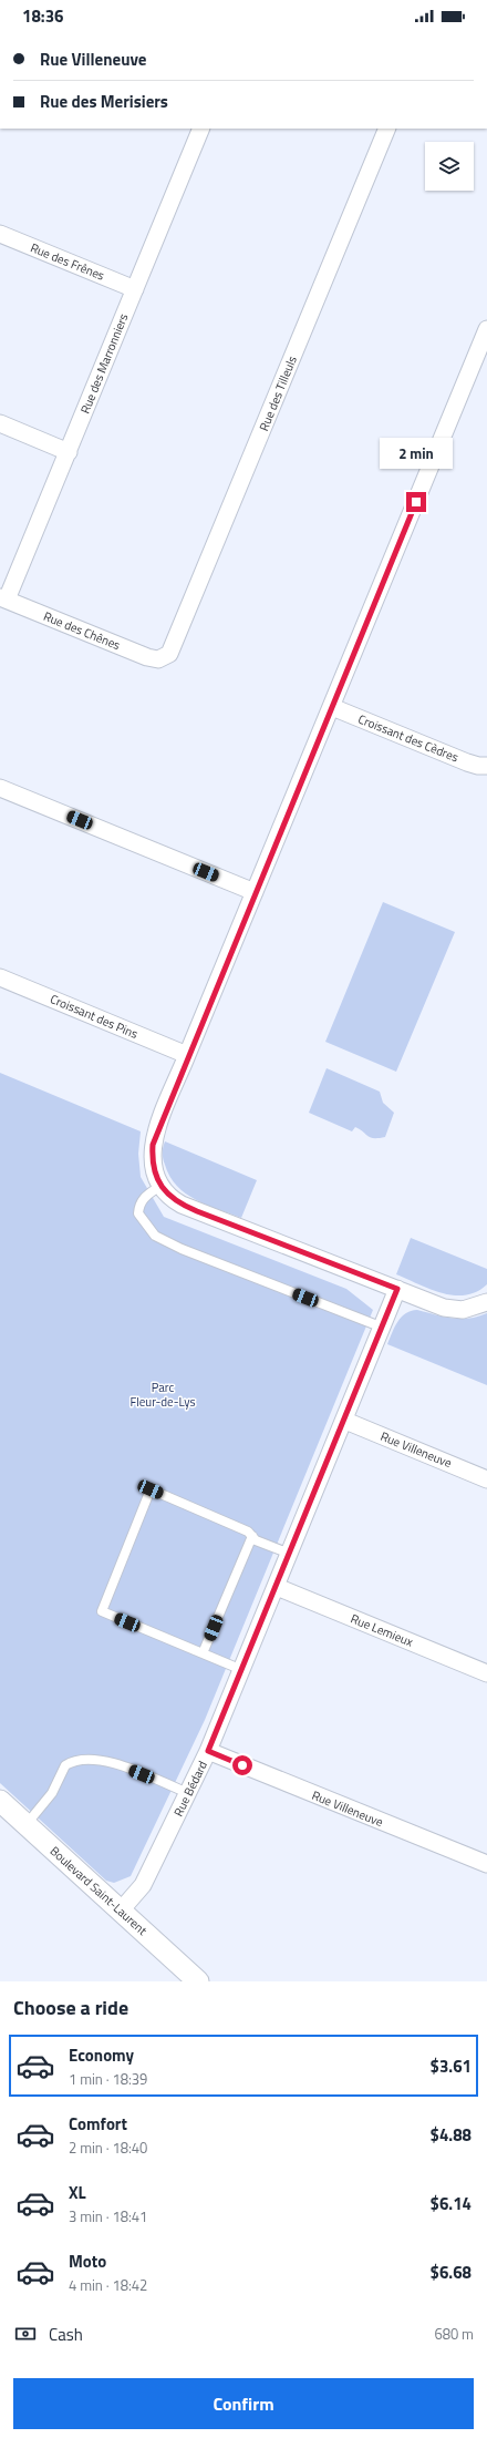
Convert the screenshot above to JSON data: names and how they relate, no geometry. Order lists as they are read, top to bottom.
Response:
{
  "streets": {
    "street": [
      "Rue des Frênes",
      "Rue des Marronniers",
      "Rue des Tilleuls",
      "Rue des Chênes",
      "Croissant des Cèdres",
      "Croissant des Pins",
      "Rue Villeneuve",
      "Rue Lemieux",
      "Rue Bédard",
      "Boulevard Saint-Laurent"
    ]
  },
  "crossings": [
    ["Rue des Frênes", "Rue des Marronniers"],
    ["Rue des Marronniers", "Rue des Chênes"],
    ["Rue des Tilleuls", "Rue des Chênes"],
    ["Rue Villeneuve", "Rue Bédard"],
    ["Rue Lemieux", "Rue Bédard"],
    ["Rue Bédard", "Boulevard Saint-Laurent"]
  ],
  "parks": ["Parc Fleur-de-Lys"],
  "page": {
    "status": "18:36",
    "banner": ["Rue Villeneuve", "Rue des Merisiers"],
    "bubble": "2 min",
    "heading": "Choose a ride",
    "list": [
      {
        "name": "Economy",
        "note": "1 min · 18:39",
        "value": "$3.61"
      },
      {
        "name": "Comfort",
        "note": "2 min · 18:40",
        "value": "$4.88"
      },
      {
        "name": "XL",
        "note": "3 min · 18:41",
        "value": "$6.14"
      },
      {
        "name": "Moto",
        "note": "4 min · 18:42",
        "value": "$6.68"
      }
    ],
    "pay": ["Cash", "680 m"],
    "buttons": "Confirm"
  }
}
